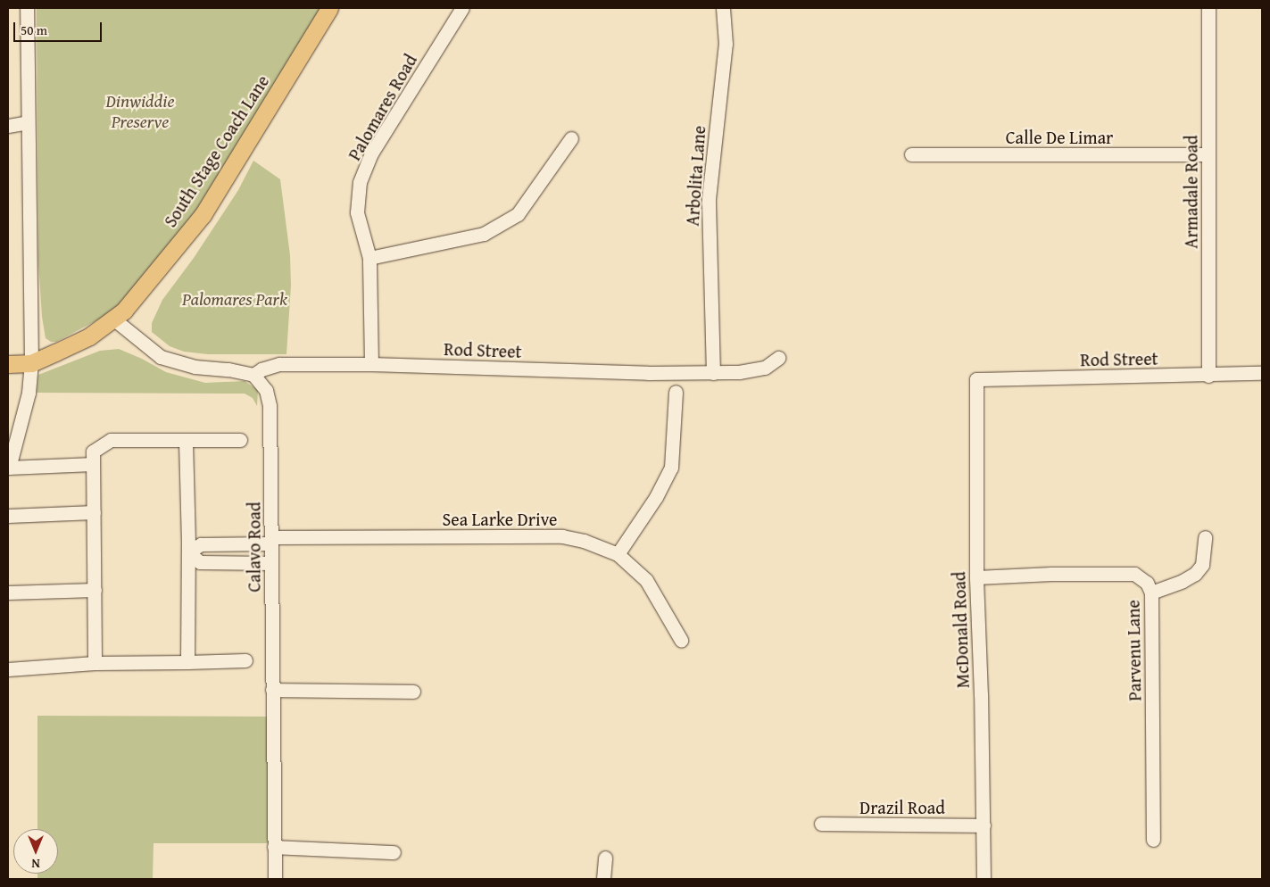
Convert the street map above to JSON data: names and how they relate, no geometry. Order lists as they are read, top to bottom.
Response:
{
  "streets": {
    "main road": ["South Stage Coach Lane"],
    "street": [
      "Palomares Road",
      "Calle De Limar",
      "Arbolita Lane",
      "Armadale Road",
      "Rod Street",
      "Sea Larke Drive",
      "Calavo Road",
      "McDonald Road",
      "Parvenu Lane",
      "Drazil Road"
    ]
  },
  "crossings": [
    ["Palomares Road", "Rod Street"],
    ["Calle De Limar", "Armadale Road"],
    ["Arbolita Lane", "Rod Street"],
    ["Armadale Road", "Rod Street"],
    ["Rod Street", "Calavo Road"],
    ["Rod Street", "McDonald Road"],
    ["Sea Larke Drive", "Calavo Road"],
    ["McDonald Road", "Parvenu Lane"],
    ["McDonald Road", "Drazil Road"]
  ],
  "parks": ["Dinwiddie Preserve", "Palomares Park"],
  "scale_bar": "50 m",
  "north": "bottom"
}
